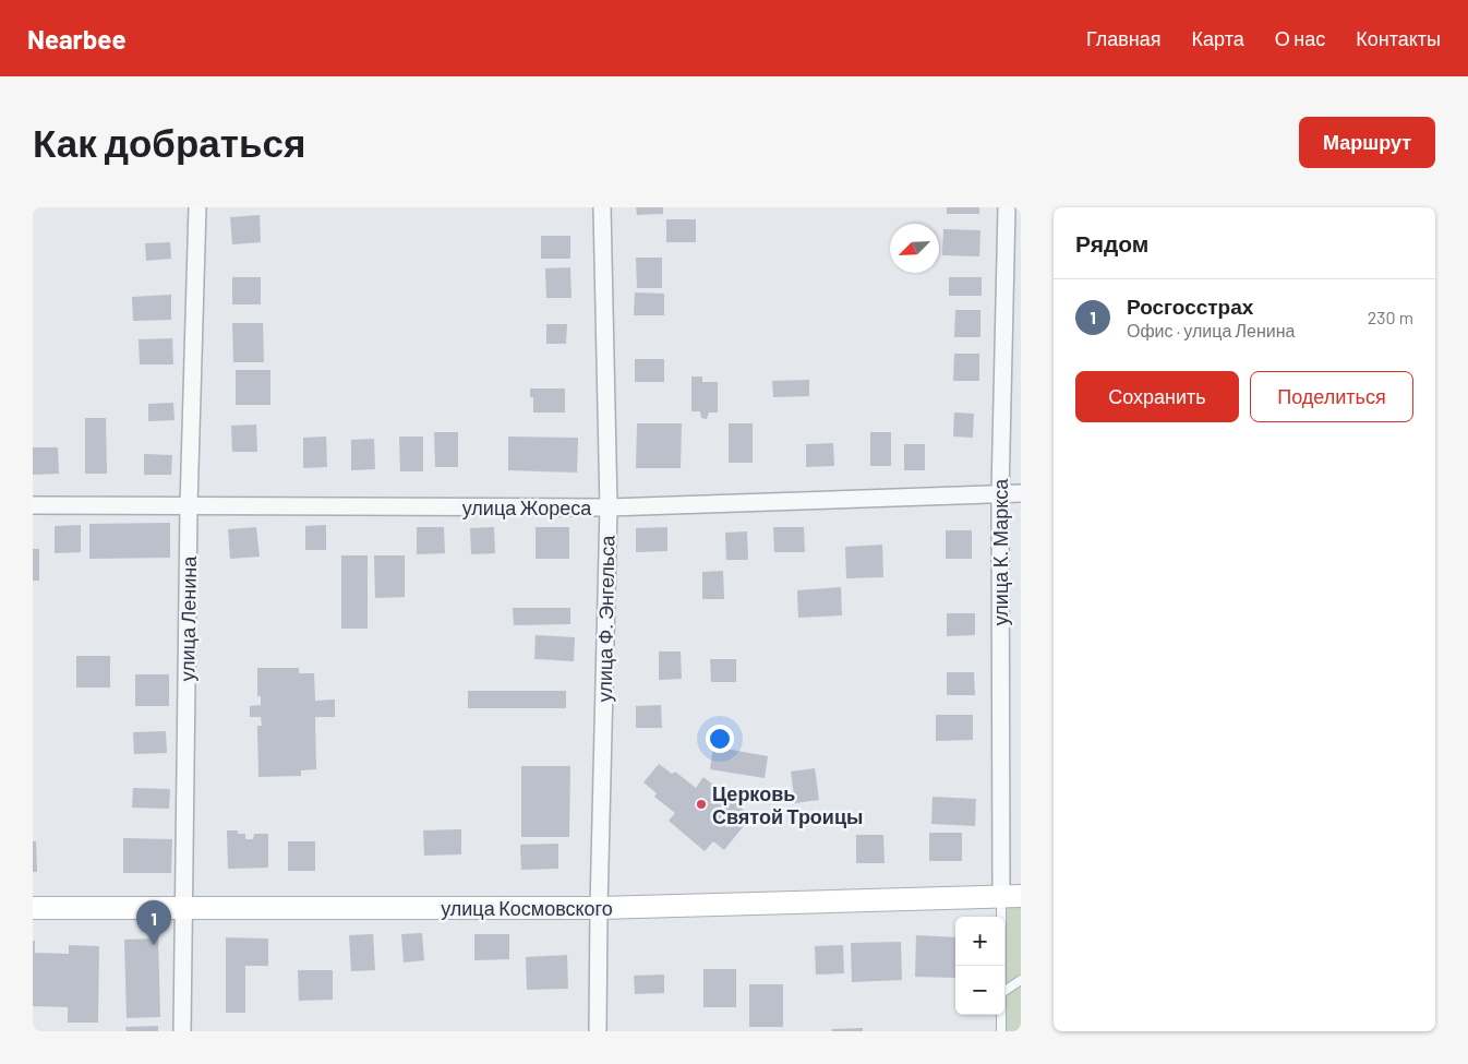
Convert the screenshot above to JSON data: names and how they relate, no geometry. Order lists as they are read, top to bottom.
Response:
{
  "streets": {
    "main road": ["улица Космовского"],
    "street": [
      "улица Жореса",
      "улица К. Маркса",
      "улица Ленина",
      "улица Ф. Энгельса"
    ]
  },
  "crossings": [
    ["улица Жореса", "улица К. Маркса"],
    ["улица Жореса", "улица Ленина"],
    ["улица Жореса", "улица Ф. Энгельса"],
    ["улица К. Маркса", "улица Космовского"],
    ["улица Ленина", "улица Космовского"],
    ["улица Ф. Энгельса", "улица Космовского"]
  ],
  "places": ["Церковь Святой Троицы"],
  "north": "bottom left",
  "page": {
    "header": "Nearbee",
    "nav": [
      "Главная",
      "Карта",
      "О нас",
      "Контакты"
    ],
    "buttons": [
      "Маршрут",
      ["Сохранить", "Поделиться"]
    ],
    "title": "Как добраться",
    "heading": "Рядом",
    "list": [
      {
        "mark": "1",
        "name": "Росгосстрах",
        "note": "Офис · улица Ленина",
        "value": "230 m"
      }
    ],
    "pins": "1",
    "map_buttons": ["+", "−"]
  }
}
